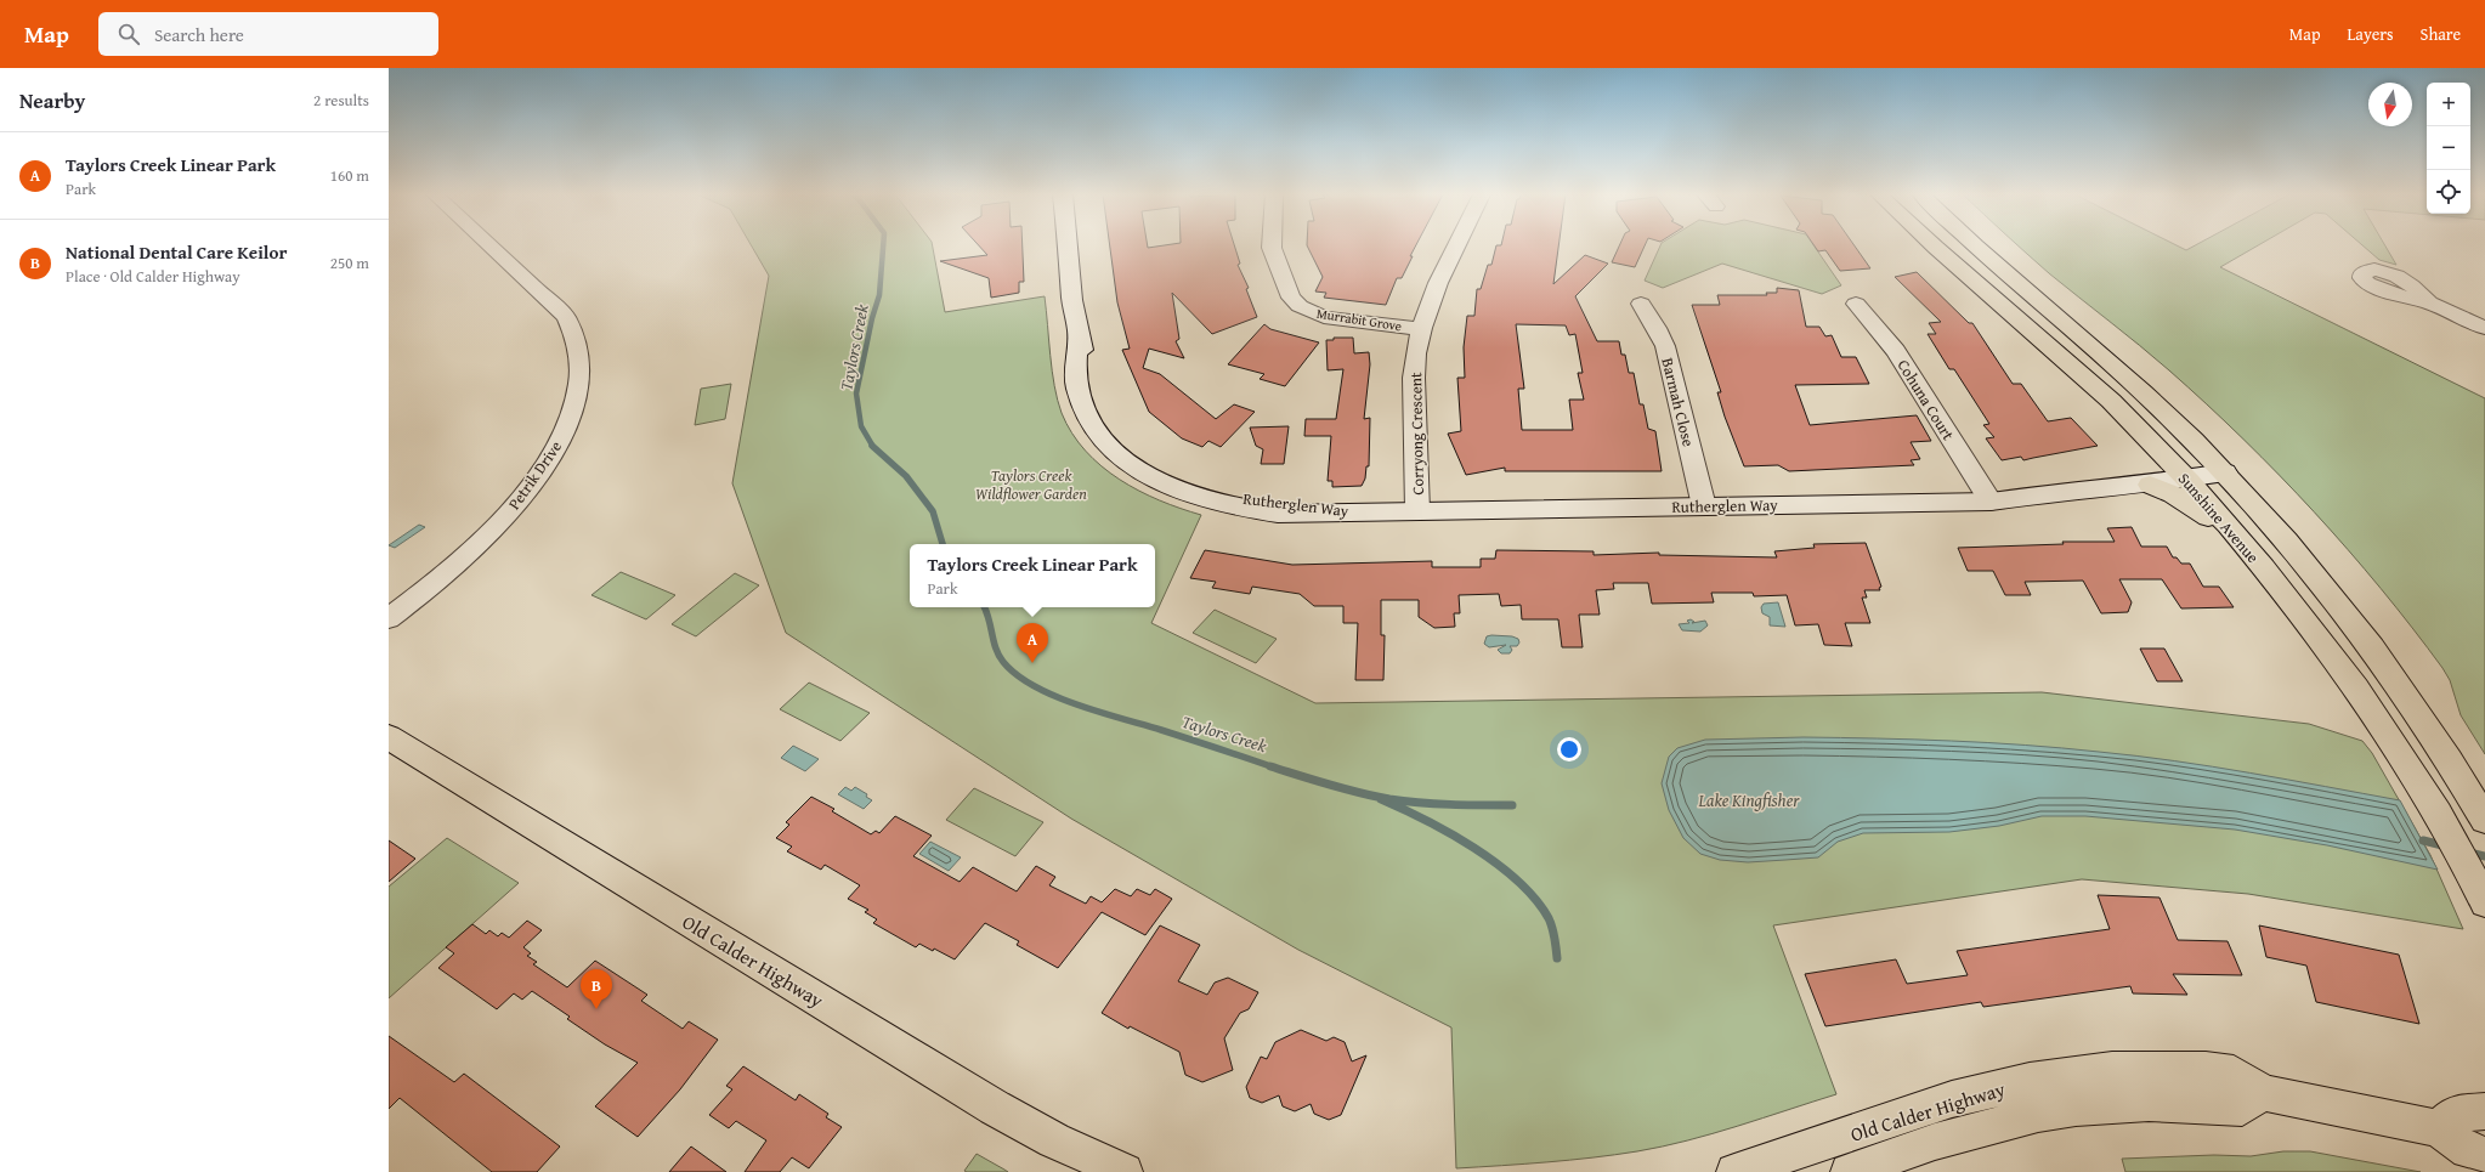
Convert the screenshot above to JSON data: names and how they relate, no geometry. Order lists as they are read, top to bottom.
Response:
{
  "streets": {
    "main road": ["Sunshine Avenue", "Old Calder Highway"],
    "street": [
      "Murrabit Grove",
      "Cohuna Court",
      "Barmah Close",
      "Corryong Crescent",
      "Petrik Drive",
      "Rutherglen Way"
    ]
  },
  "crossings": [
    ["Murrabit Grove", "Corryong Crescent"],
    ["Cohuna Court", "Rutherglen Way"],
    ["Barmah Close", "Rutherglen Way"],
    ["Corryong Crescent", "Rutherglen Way"],
    ["Rutherglen Way", "Sunshine Avenue"]
  ],
  "water": ["Taylors Creek", "Lake Kingfisher"],
  "parks": ["Taylors Creek Wildflower Garden"],
  "north": "bottom",
  "page": {
    "header": "Map",
    "search": "Search here",
    "nav": ["Map", "Layers", "Share"],
    "heading": ["Nearby", "2 results"],
    "map_buttons": ["+", "−"],
    "list": [
      {
        "mark": "A",
        "name": "Taylors Creek Linear Park",
        "note": "Park",
        "value": "160 m"
      },
      {
        "mark": "B",
        "name": "National Dental Care Keilor",
        "note": "Place · Old Calder Highway",
        "value": "250 m"
      }
    ],
    "popup": ["Taylors Creek Linear Park", "Park"],
    "pins": ["A", "B"]
  }
}
